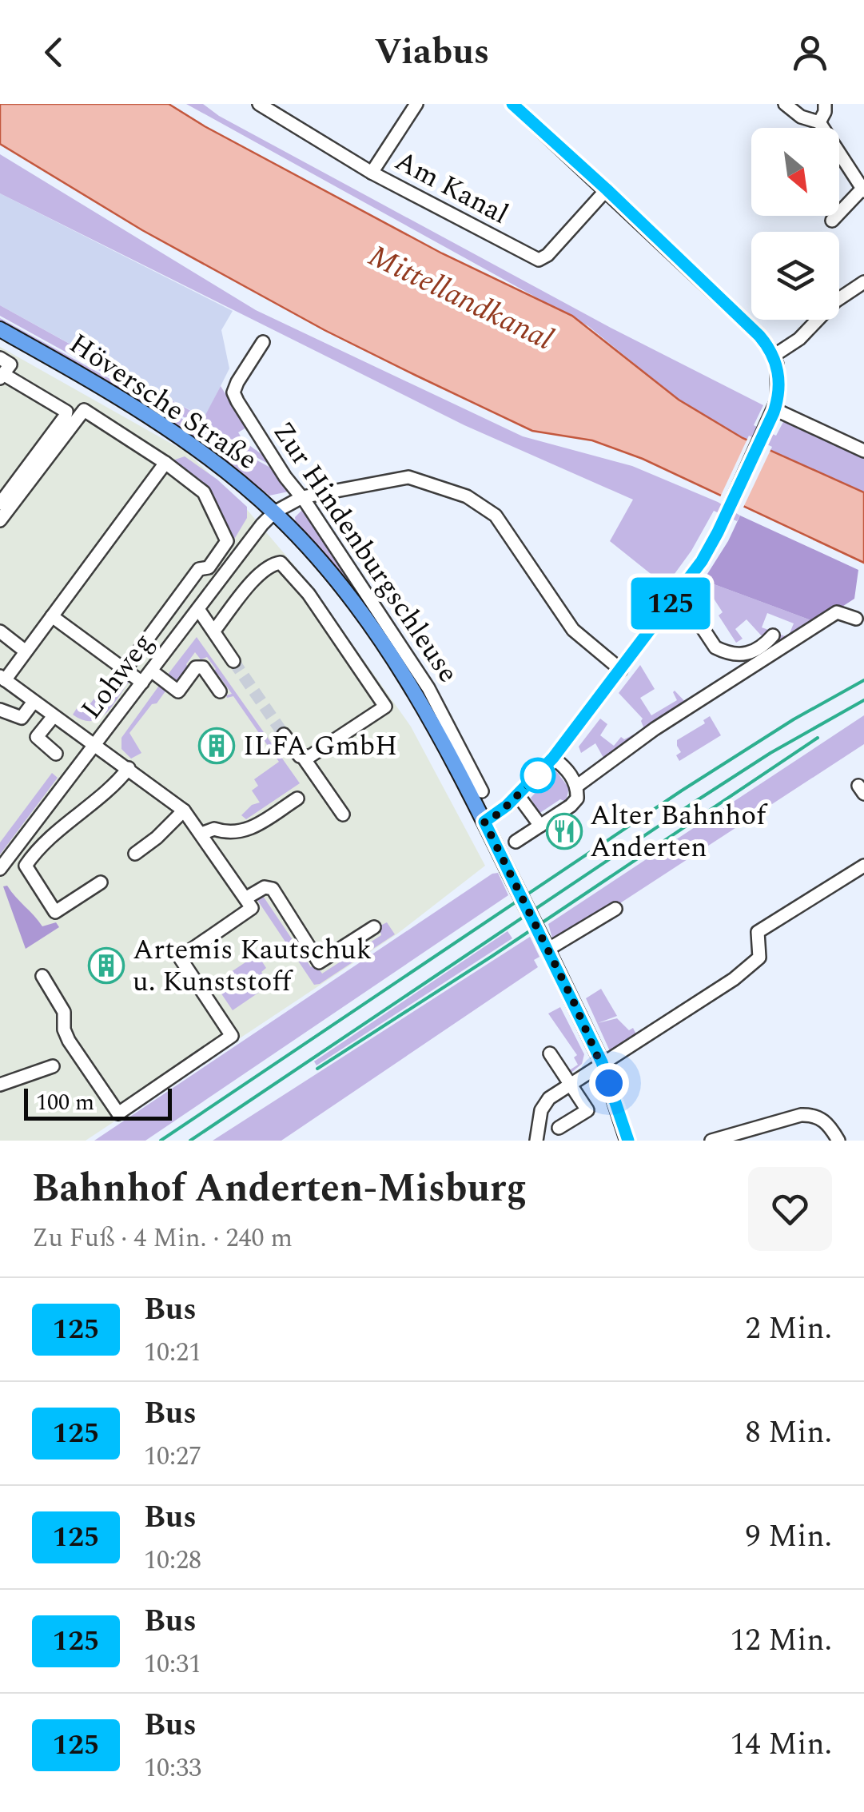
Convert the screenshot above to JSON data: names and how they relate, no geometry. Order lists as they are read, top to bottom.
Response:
{
  "streets": {
    "main road": ["Höversche Straße"],
    "street": ["Am Kanal", "Zur Hindenburgschleuse", "Lohweg"]
  },
  "crossings": [
    ["Höversche Straße", "Lohweg"]
  ],
  "water": ["Mittellandkanal"],
  "places": {
    "building": ["ILFA GmbH", "Artemis Kautschuk u. Kunststoff"],
    "restaurant": ["Alter Bahnhof Anderten"]
  },
  "lines": ["bus line 125"],
  "scale_bar": "100 m",
  "north": "bottom right",
  "page": {
    "header": "Viabus",
    "on_map": "125",
    "scale": "100 m",
    "heading": ["Bahnhof Anderten-Misburg", "Zu Fuß · 4 Min. · 240 m"],
    "list": [
      {
        "mark": "125",
        "name": "Bus",
        "note": "10:21",
        "value": "2 Min."
      },
      {
        "mark": "125",
        "name": "Bus",
        "note": "10:27",
        "value": "8 Min."
      },
      {
        "mark": "125",
        "name": "Bus",
        "note": "10:28",
        "value": "9 Min."
      },
      {
        "mark": "125",
        "name": "Bus",
        "note": "10:31",
        "value": "12 Min."
      },
      {
        "mark": "125",
        "name": "Bus",
        "note": "10:33",
        "value": "14 Min."
      }
    ]
  }
}
